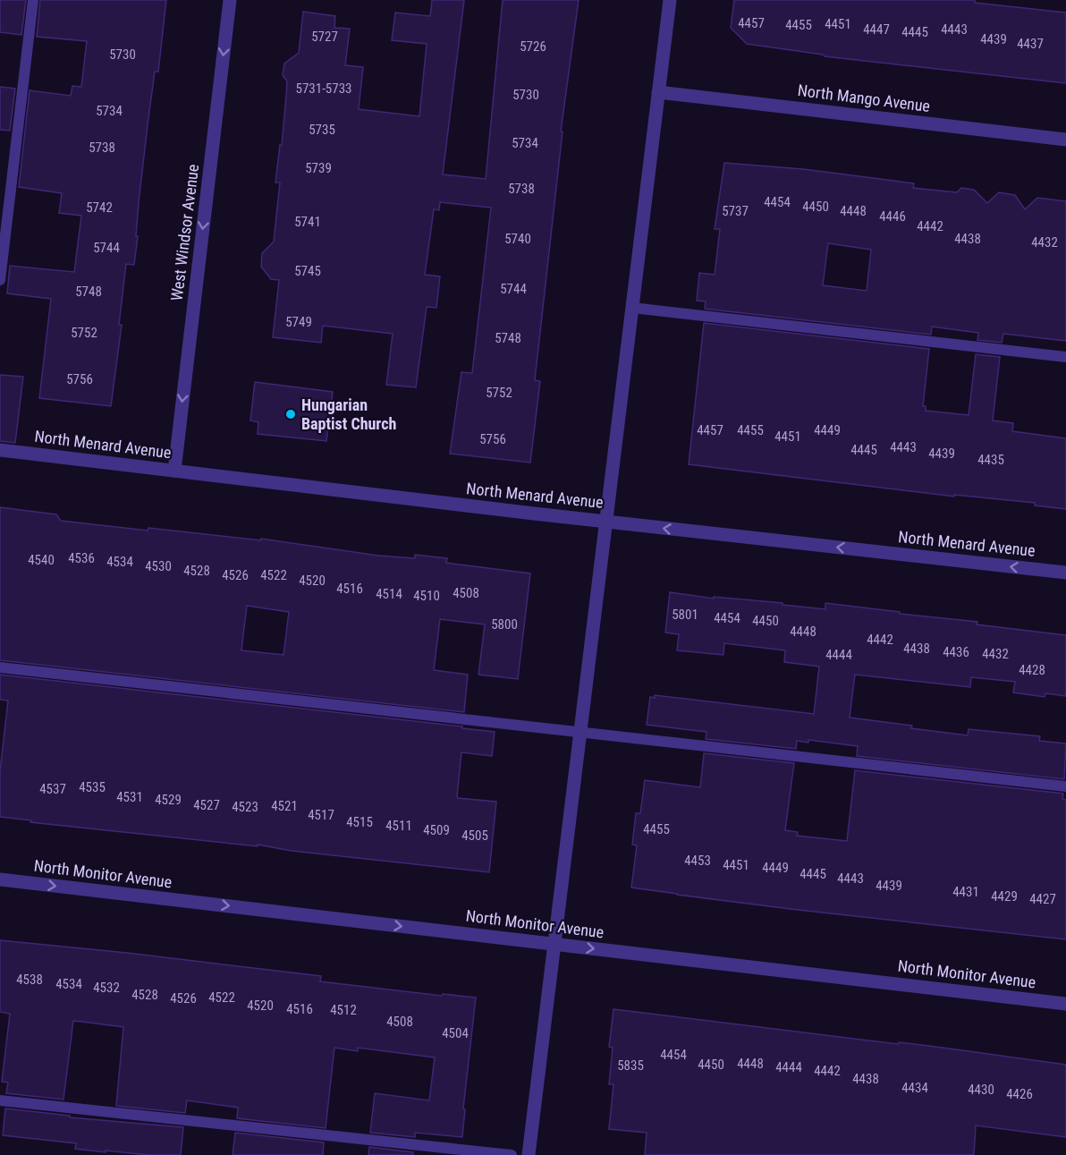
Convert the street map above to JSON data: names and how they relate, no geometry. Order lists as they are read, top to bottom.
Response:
{
  "streets": {
    "street": [
      "North Mango Avenue",
      "West Windsor Avenue",
      "North Menard Avenue",
      "North Monitor Avenue"
    ]
  },
  "crossings": [
    ["West Windsor Avenue", "North Menard Avenue"]
  ],
  "one_way": ["West Windsor Avenue", "North Menard Avenue", "North Monitor Avenue"],
  "places": ["Hungarian Baptist Church"],
  "house_numbers": [
    "4457",
    "4451",
    "4455",
    "4447",
    "4443",
    "4445",
    "5727",
    "4439",
    "4437",
    "5726",
    "5730",
    "5731-5733",
    "5730",
    "5734",
    "5735",
    "5734",
    "5738",
    "5739",
    "5738",
    "4454",
    "4450",
    "5742",
    "5737",
    "4448",
    "4446",
    "5741",
    "4442",
    "5740",
    "4438",
    "4432",
    "5744",
    "5745",
    "5744",
    "5748",
    "5749",
    "5752",
    "5748",
    "5756",
    "5752",
    "4457",
    "4455",
    "4449",
    "4451",
    "5756",
    "4443",
    "4445",
    "4439",
    "4435",
    "4536",
    "4540",
    "4534",
    "4530",
    "4528",
    "4526",
    "4522",
    "4520",
    "4516",
    "4508",
    "4514",
    "4510",
    "5801",
    "4454",
    "4450",
    "5800",
    "4448",
    "4442",
    "4438",
    "4436",
    "4432",
    "4444",
    "4428",
    "4535",
    "4537",
    "4531",
    "4529",
    "4527",
    "4521",
    "4523",
    "4517",
    "4515",
    "4511",
    "4455",
    "4509",
    "4505",
    "4453",
    "4451",
    "4449",
    "4445",
    "4443",
    "4439",
    "4431",
    "4429",
    "4427",
    "4538",
    "4534",
    "4532",
    "4528",
    "4522",
    "4526",
    "4520",
    "4516",
    "4512",
    "4508",
    "4504",
    "4454",
    "4448",
    "4450",
    "5835",
    "4444",
    "4442",
    "4438",
    "4434",
    "4430",
    "4426"
  ]
}
